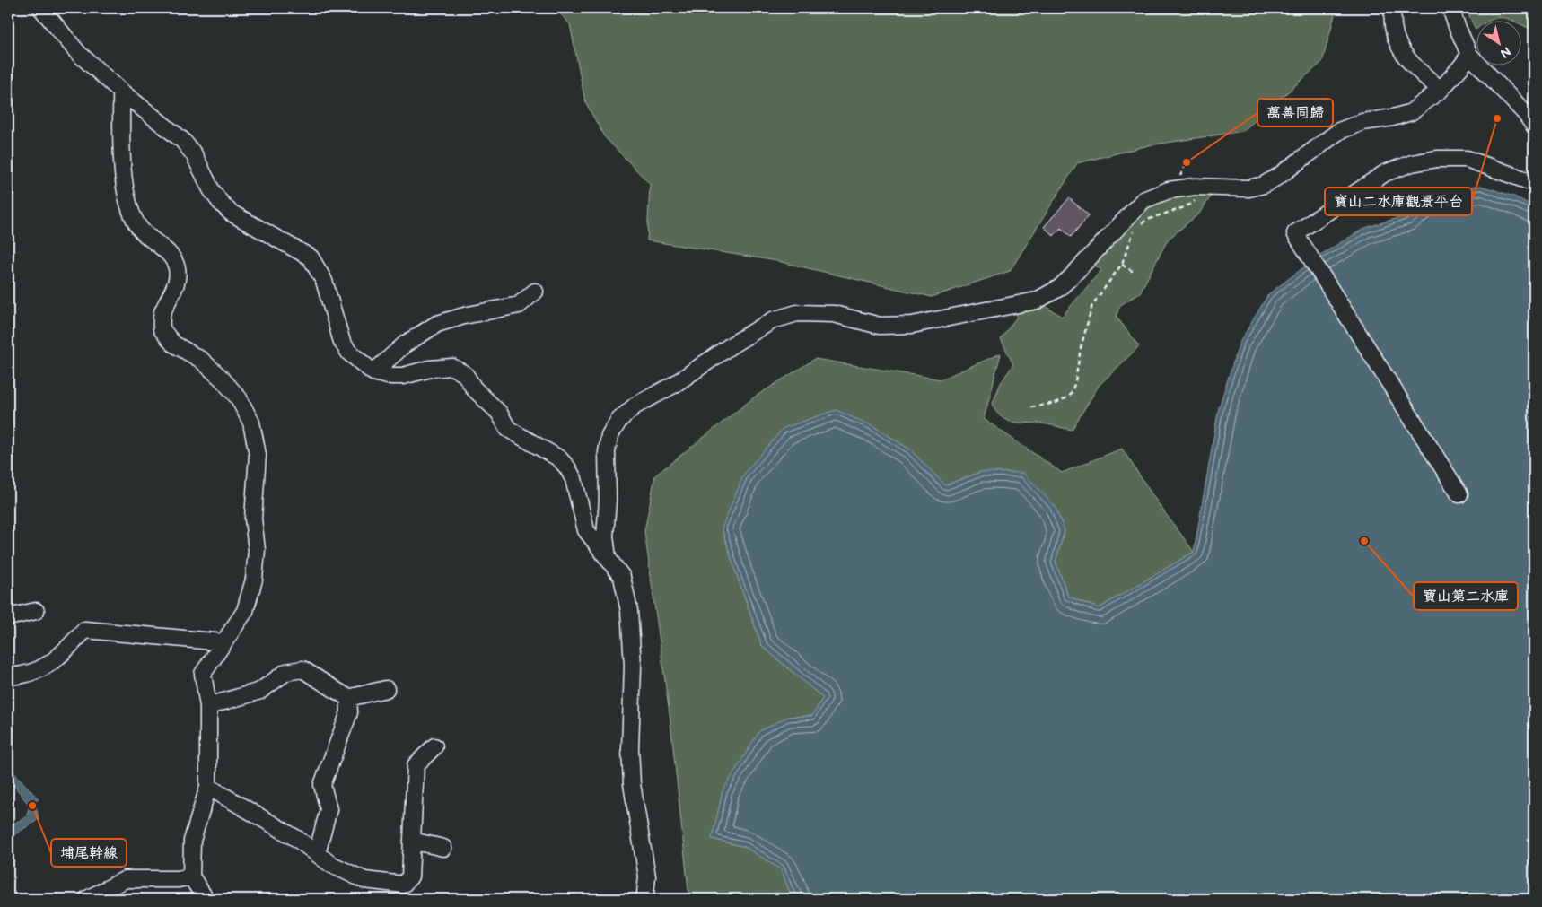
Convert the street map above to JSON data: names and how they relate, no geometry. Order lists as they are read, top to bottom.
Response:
{
  "places": [
    "寶山二水庫觀景平台",
    "萬善同歸",
    "寶山第二水庫",
    "埔尾幹線"
  ],
  "north": "bottom right"
}
